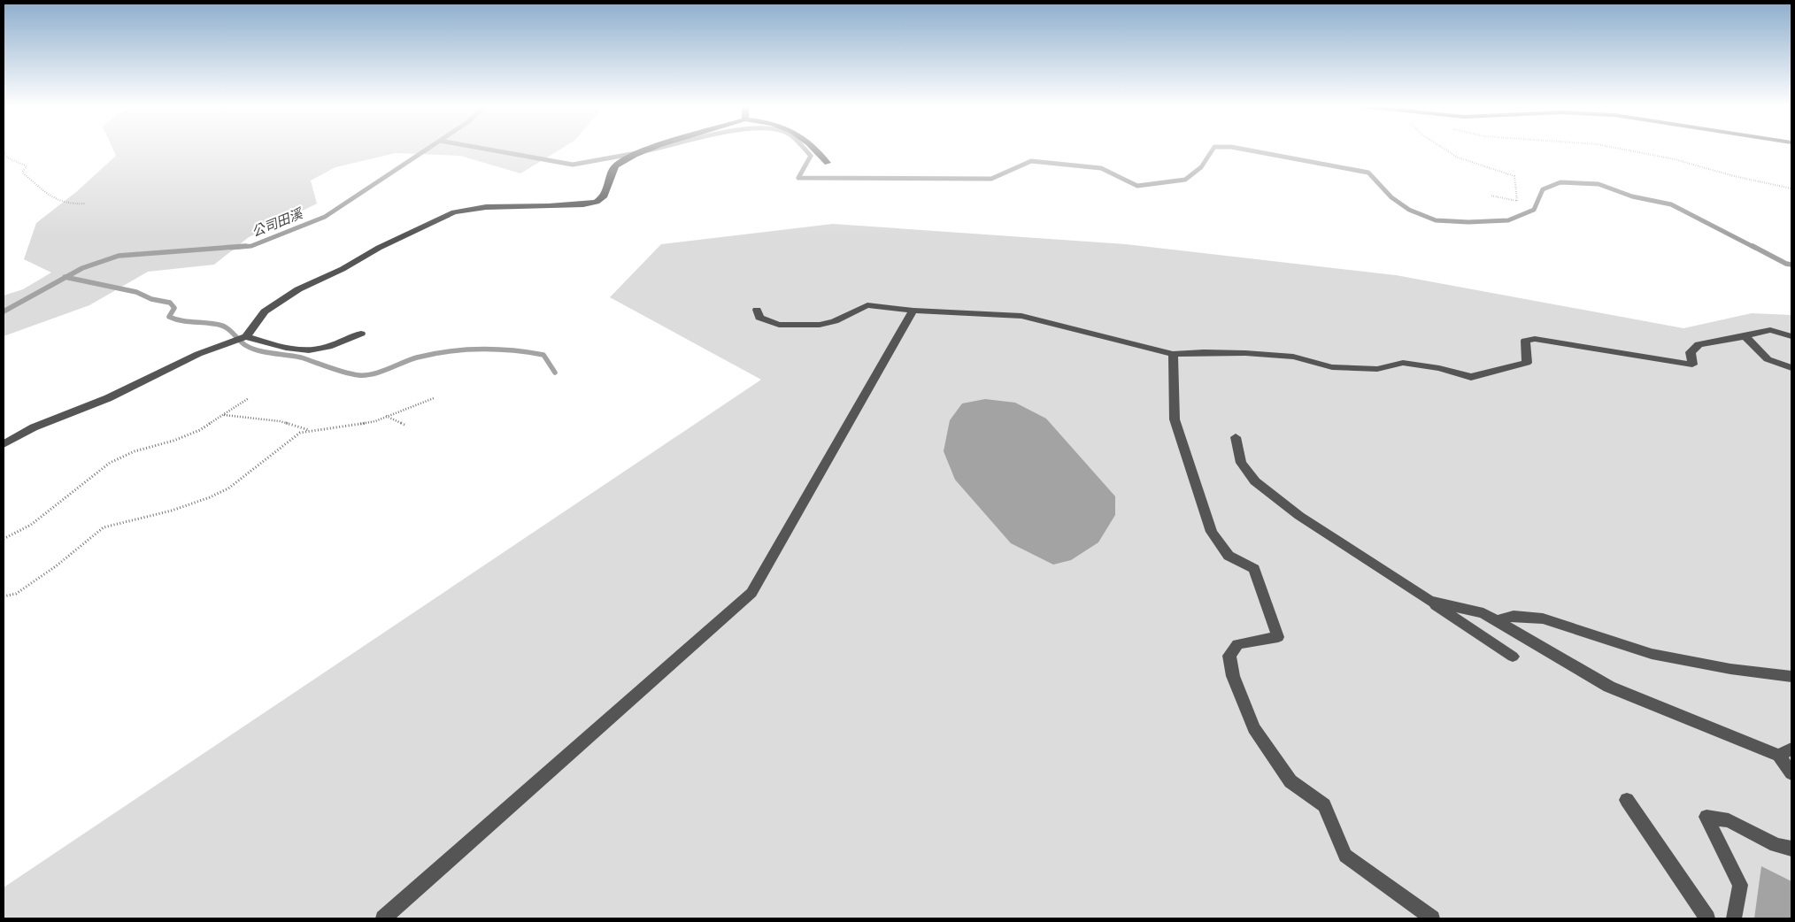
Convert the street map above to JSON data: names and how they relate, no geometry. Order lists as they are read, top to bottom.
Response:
{
  "water": ["公司田溪"]
}
